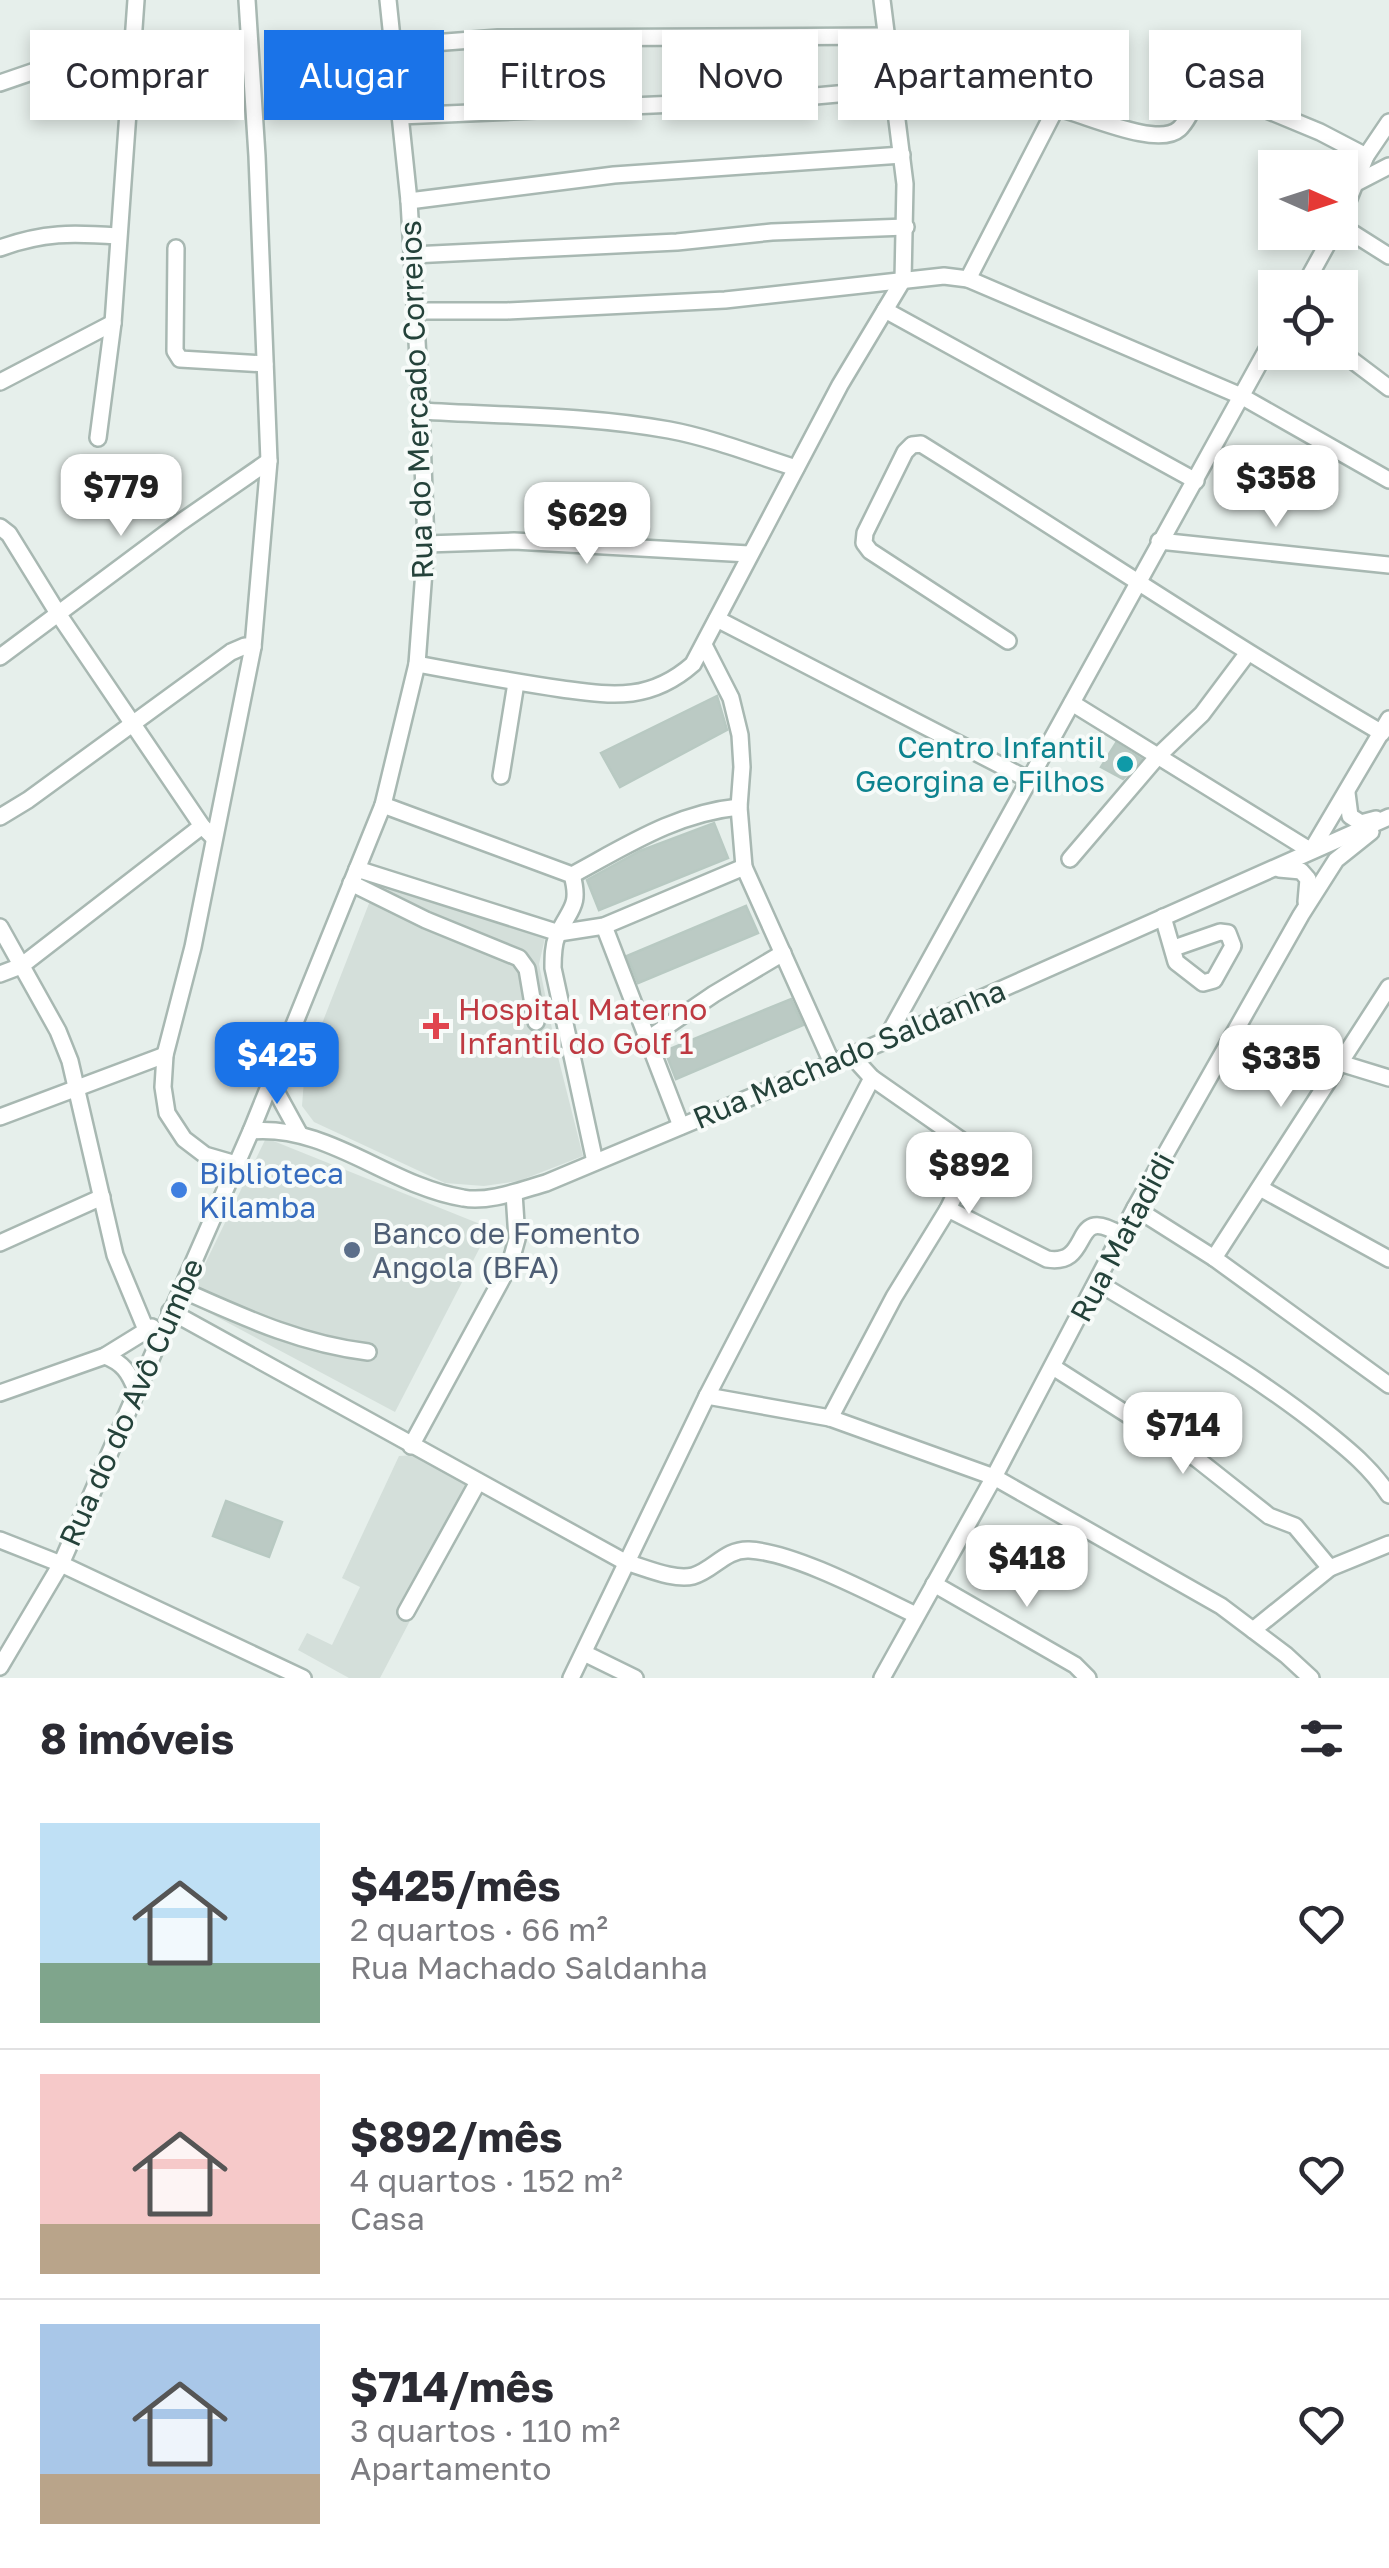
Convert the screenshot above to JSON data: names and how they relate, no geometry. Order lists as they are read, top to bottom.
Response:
{
  "streets": {
    "street": [
      "Rua do Mercado Correios",
      "Rua Machado Saldanha",
      "Rua Matadidi",
      "Rua do do Avô Cumbe"
    ]
  },
  "crossings": [
    ["Rua do Mercado Correios", "Rua Machado Saldanha"],
    ["Rua do Mercado Correios", "Rua do do Avô Cumbe"],
    ["Rua Machado Saldanha", "Rua Matadidi"],
    ["Rua Machado Saldanha", "Rua do do Avô Cumbe"]
  ],
  "places": {
    "other": ["Centro Infantil Georgina e Filhos", "Biblioteca Kilamba", "Banco de Fomento Angola (BFA)"],
    "health": ["Hospital Materno Infantil do Golf 1"]
  },
  "north": "right",
  "page": {
    "chip": [
      "Comprar",
      "Alugar",
      "Filtros",
      "Novo",
      "Apartamento",
      "Casa"
    ],
    "price": [
      "$358",
      "$779",
      "$629",
      "$425",
      "$335",
      "$892",
      "$714",
      "$418"
    ],
    "heading": "8 imóveis",
    "list": [
      {
        "name": "$425/mês",
        "note": "2 quartos · 66 m² · Rua Machado Saldanha"
      },
      {
        "name": "$892/mês",
        "note": "4 quartos · 152 m² · Casa"
      },
      {
        "name": "$714/mês",
        "note": "3 quartos · 110 m² · Apartamento"
      }
    ]
  }
}
